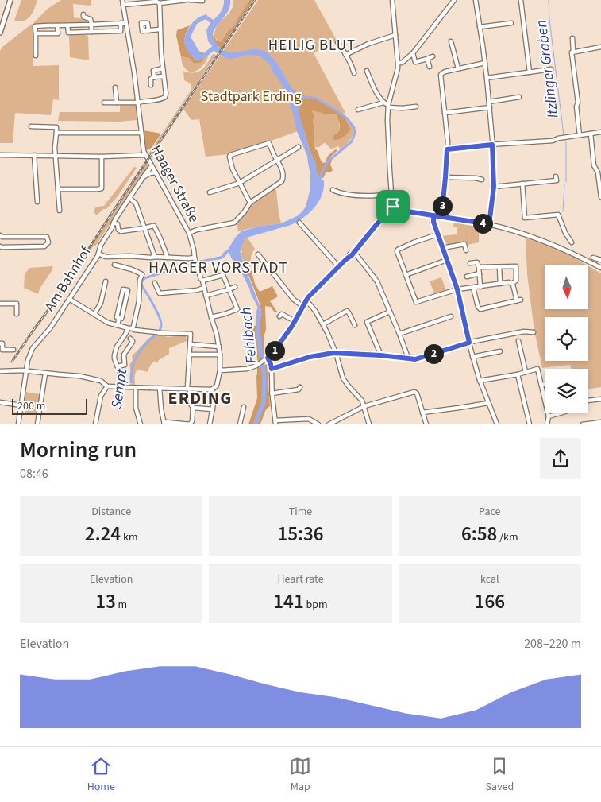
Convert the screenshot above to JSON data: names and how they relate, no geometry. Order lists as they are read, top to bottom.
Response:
{
  "streets": {
    "street": ["Haager Straße", "Am Bahnhof"]
  },
  "crossings": [
    ["Haager Straße", "Am Bahnhof"]
  ],
  "districts": ["HEILIG BLUT", "HAAGER VORSTADT", "ERDING"],
  "water": ["Itzlinger Graben", "Fehlbach", "Sempt"],
  "parks": ["Stadtpark Erding"],
  "scale_bar": "200 m",
  "north": "bottom",
  "page": {
    "pins": [
      "3",
      "4",
      "1",
      "2"
    ],
    "scale": "200 m",
    "heading": ["Morning run", "08:46"],
    "stats": [
      ["Distance", "2.24 km"],
      ["Time", "15:36"],
      ["Pace", "6:58 /km"],
      ["Elevation", "13 m"],
      ["Heart rate", "141 bpm"],
      ["kcal", "166"]
    ],
    "chart": ["Elevation", "208–220 m"],
    "tabs": ["Home", "Map", "Saved"]
  }
}
